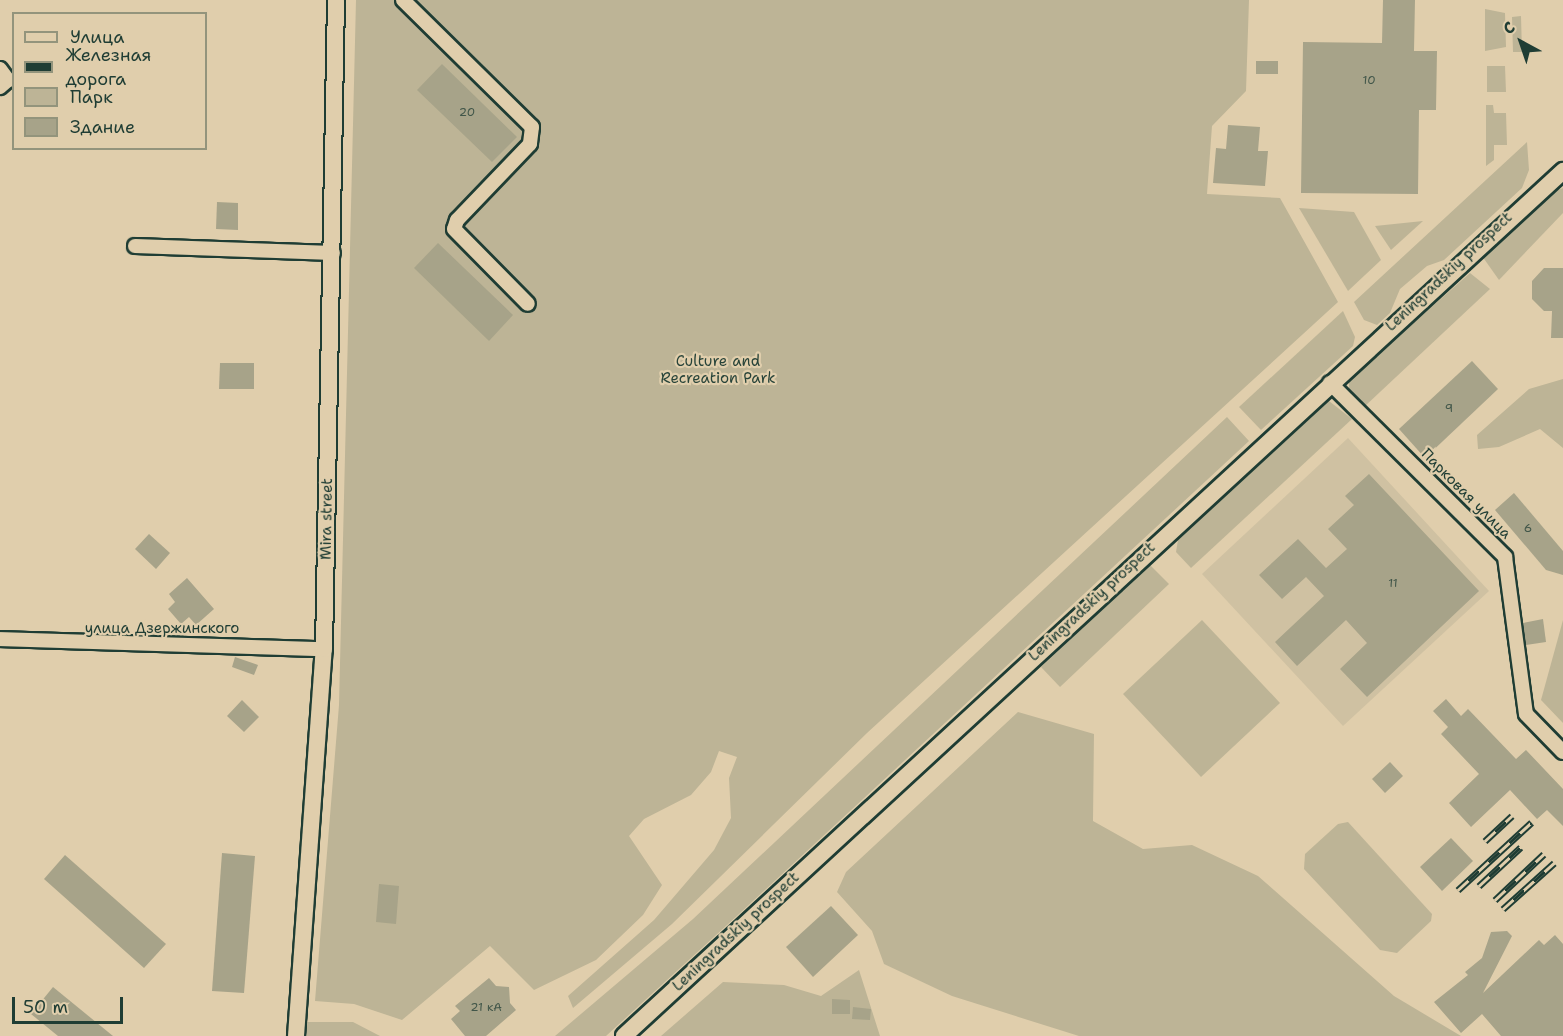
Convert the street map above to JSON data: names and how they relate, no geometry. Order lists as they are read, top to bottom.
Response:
{
  "streets": {
    "street": [
      "Leningradskiy prospect",
      "Парковая улица",
      "Mira street",
      "улица Дзержинского"
    ]
  },
  "crossings": [
    ["Leningradskiy prospect", "Парковая улица"],
    ["Mira street", "улица Дзержинского"]
  ],
  "parks": ["Culture and Recreation Park"],
  "house_numbers": [
    "10",
    "20",
    "9",
    "6",
    "11",
    "21 кА"
  ],
  "legend": [
    "Улица",
    "Железная дорога",
    "Парк",
    "Здание"
  ],
  "scale_bar": "50 m",
  "north": "top left"
}
